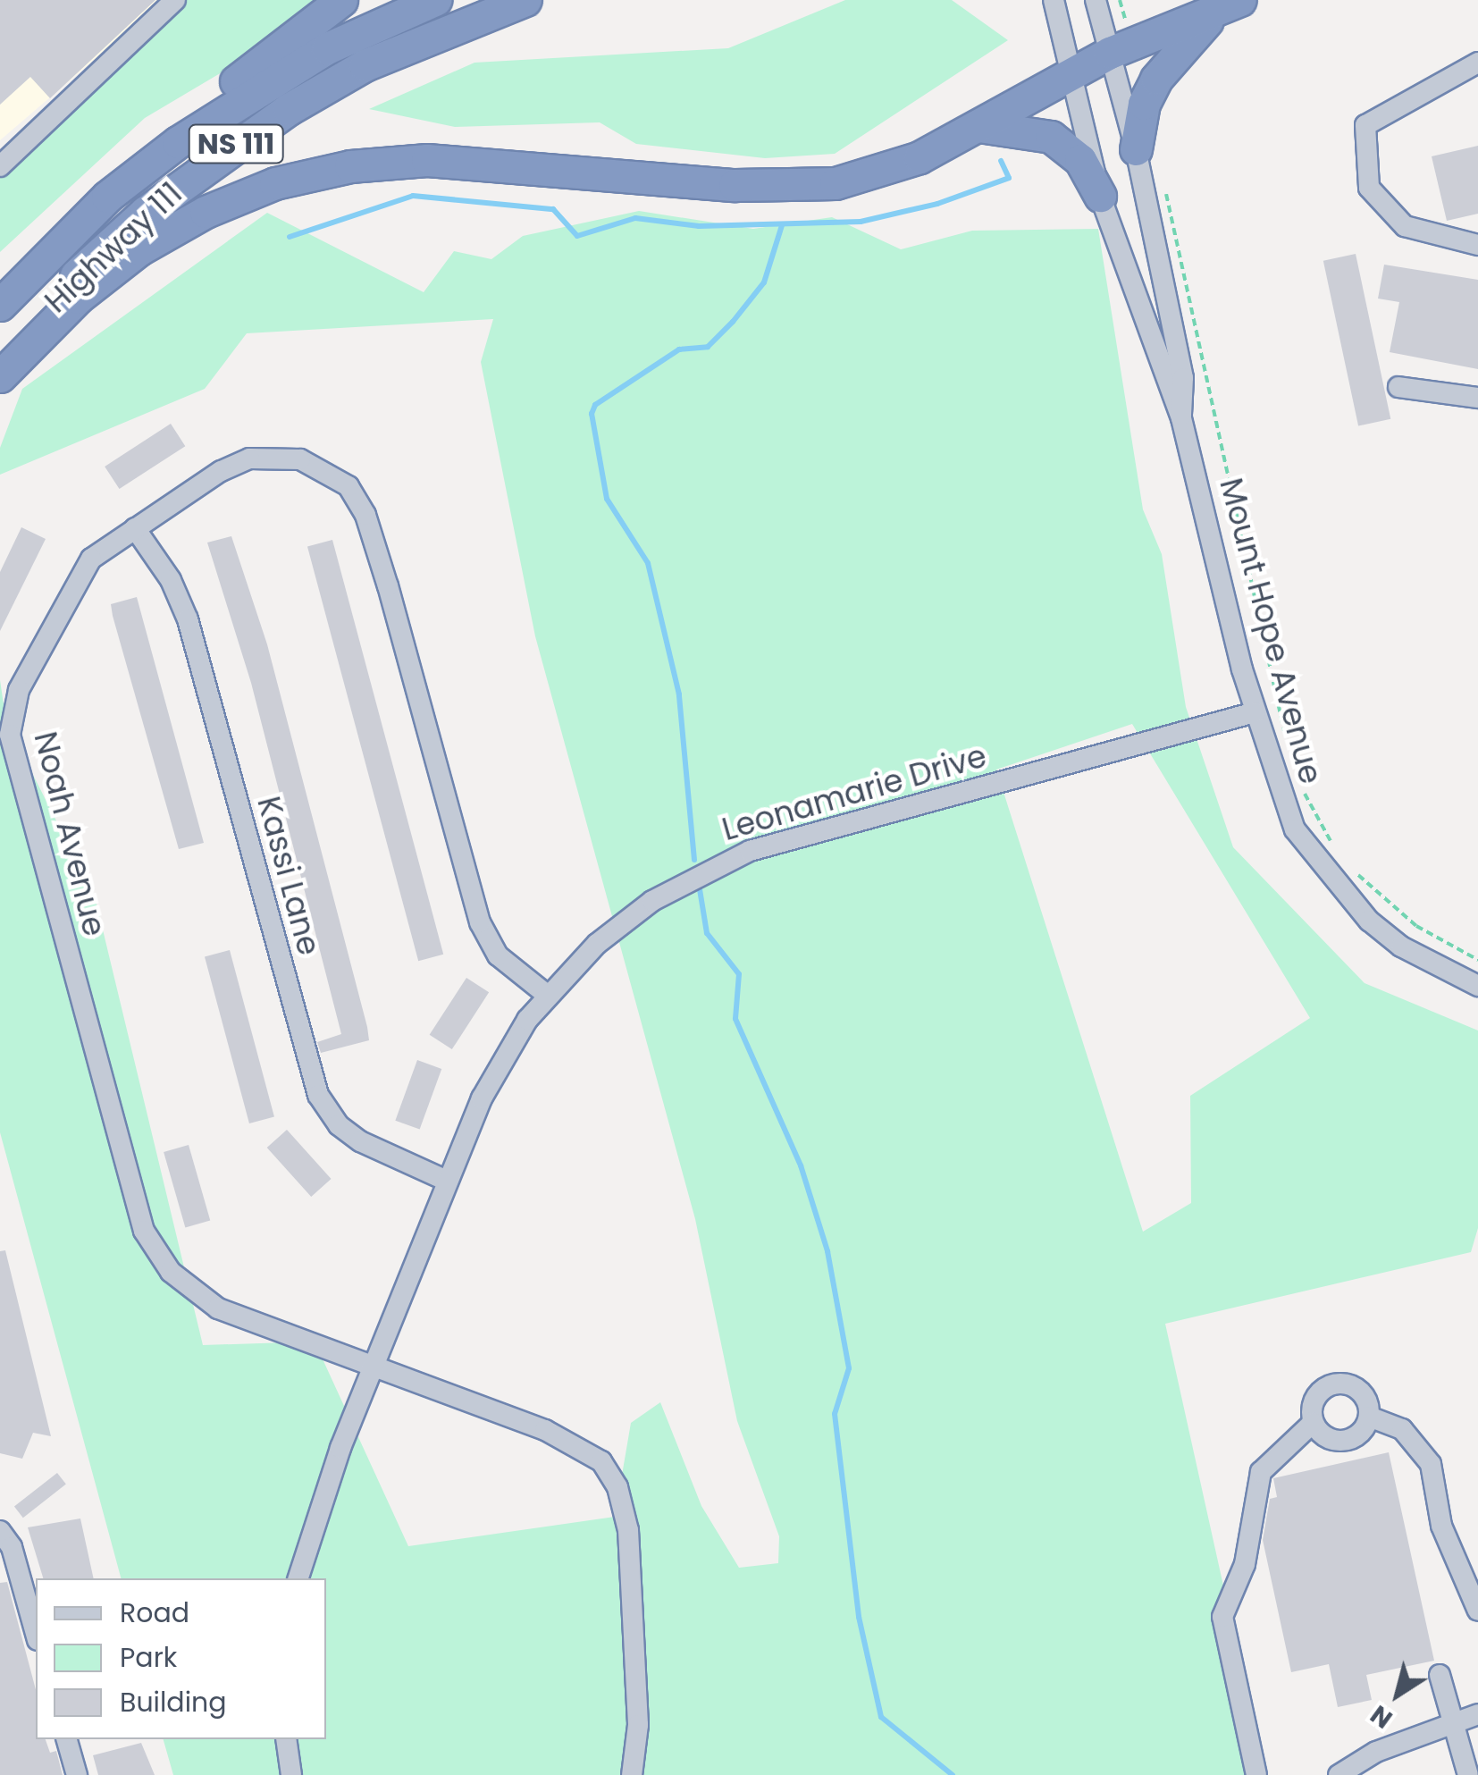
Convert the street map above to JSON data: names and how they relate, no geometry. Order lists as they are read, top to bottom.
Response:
{
  "streets": {
    "highway": ["NS 111", "Highway 111"],
    "street": [
      "Mount Hope Avenue",
      "Leonamarie Drive",
      "Noah Avenue",
      "Kassi Lane"
    ]
  },
  "crossings": [
    ["Mount Hope Avenue", "Leonamarie Drive"],
    ["Leonamarie Drive", "Noah Avenue"],
    ["Leonamarie Drive", "Kassi Lane"],
    ["Noah Avenue", "Kassi Lane"]
  ],
  "legend": ["Road", "Park", "Building"],
  "north": "bottom left"
}
